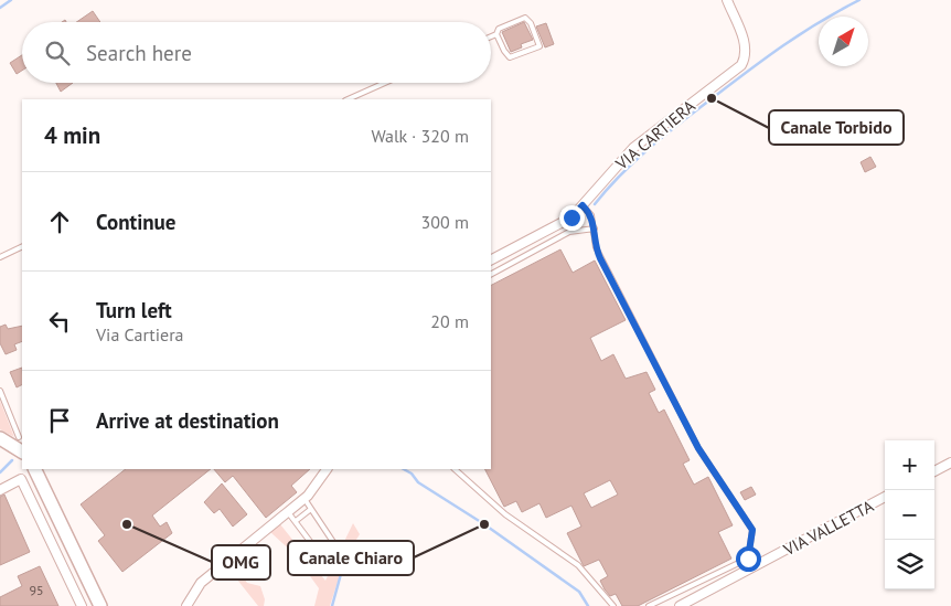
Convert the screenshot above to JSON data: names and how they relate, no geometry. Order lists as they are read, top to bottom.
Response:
{
  "streets": {
    "street": ["VIA CARTIERA", "VIA VALLETTA"]
  },
  "places": ["Canale Torbido", "OMG", "Canale Chiaro"],
  "house_numbers": ["95"],
  "north": "top right",
  "page": {
    "search": "Search here",
    "heading": ["4 min", "Walk · 320 m"],
    "list": [
      ["Continue", "300 m"],
      ["Turn left", "Via Cartiera", "20 m"],
      "Arrive at destination"
    ],
    "map_buttons": ["+", "−"]
  }
}
